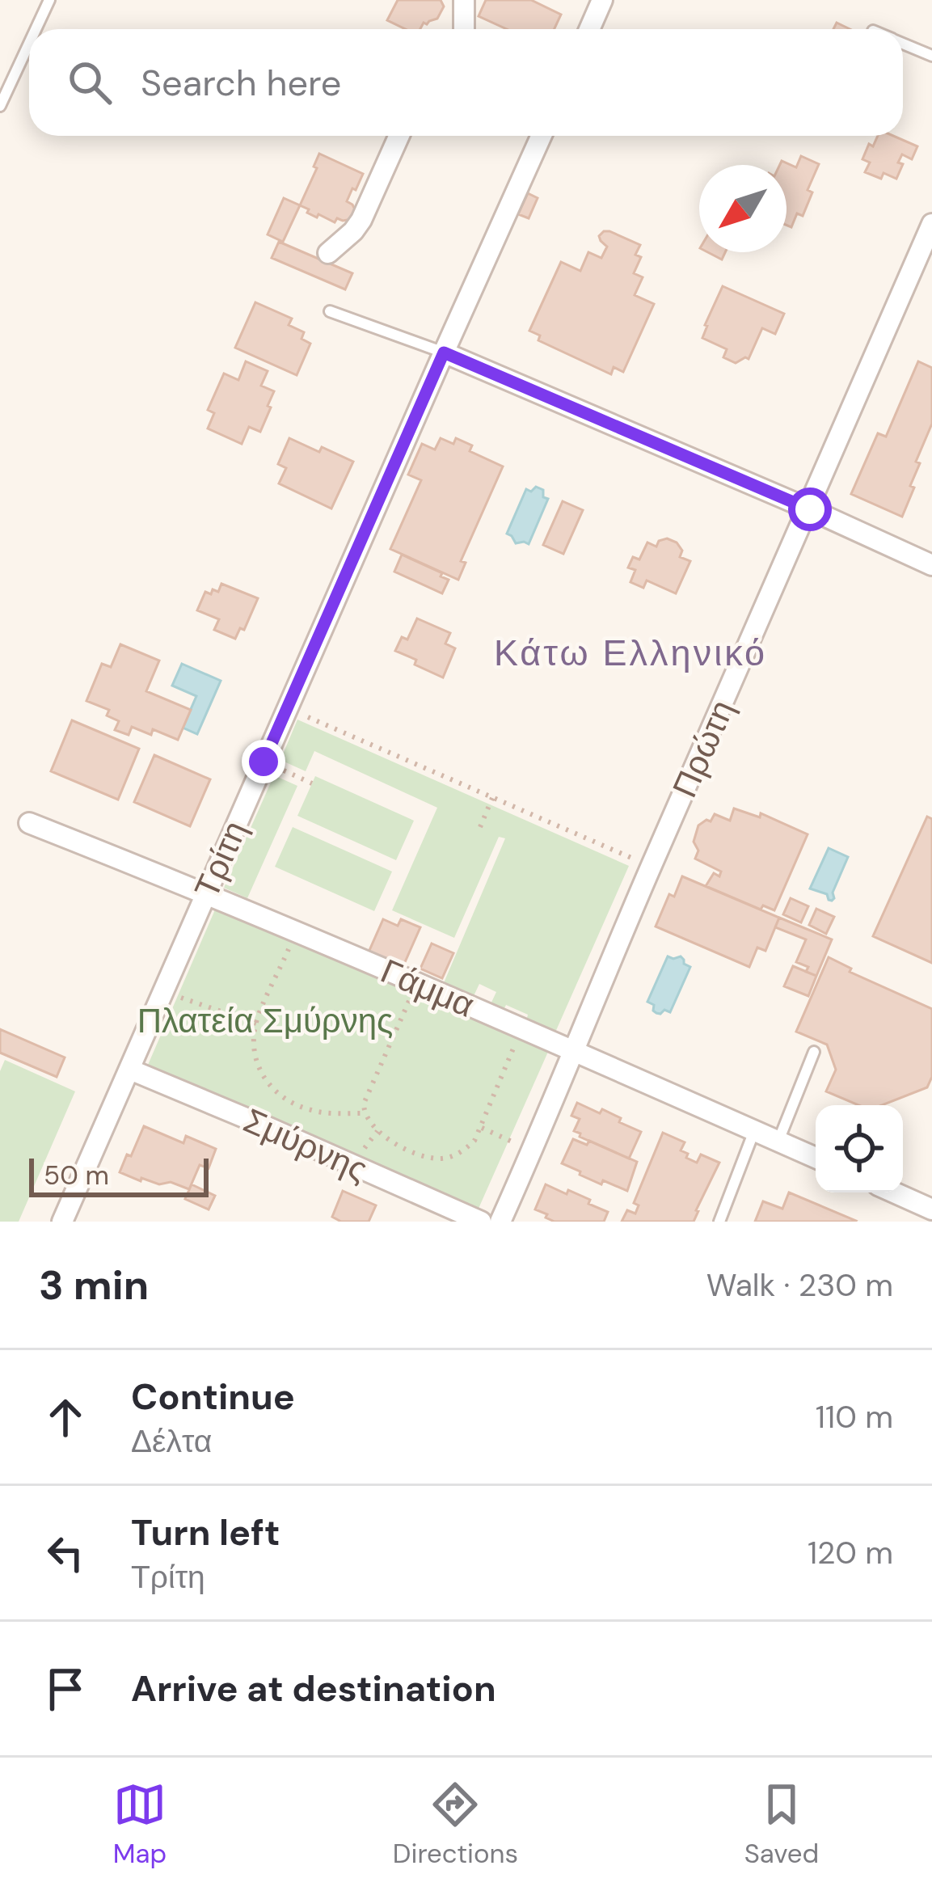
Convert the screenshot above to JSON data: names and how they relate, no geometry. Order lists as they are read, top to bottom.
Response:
{
  "streets": {
    "street": [
      "Πρώτη",
      "Τρίτη",
      "Γάμμα",
      "Σμύρνης"
    ]
  },
  "crossings": [
    ["Πρώτη", "Γάμμα"],
    ["Τρίτη", "Γάμμα"],
    ["Τρίτη", "Σμύρνης"]
  ],
  "districts": ["Κάτω Ελληνικό"],
  "parks": ["Πλατεία Σμύρνης"],
  "scale_bar": "50 m",
  "north": "bottom left",
  "page": {
    "search": "Search here",
    "scale": "50 m",
    "heading": ["3 min", "Walk · 230 m"],
    "list": [
      ["Continue", "Δέλτα", "110 m"],
      ["Turn left", "Τρίτη", "120 m"],
      "Arrive at destination"
    ],
    "nav": ["Map", "Directions", "Saved"]
  }
}
